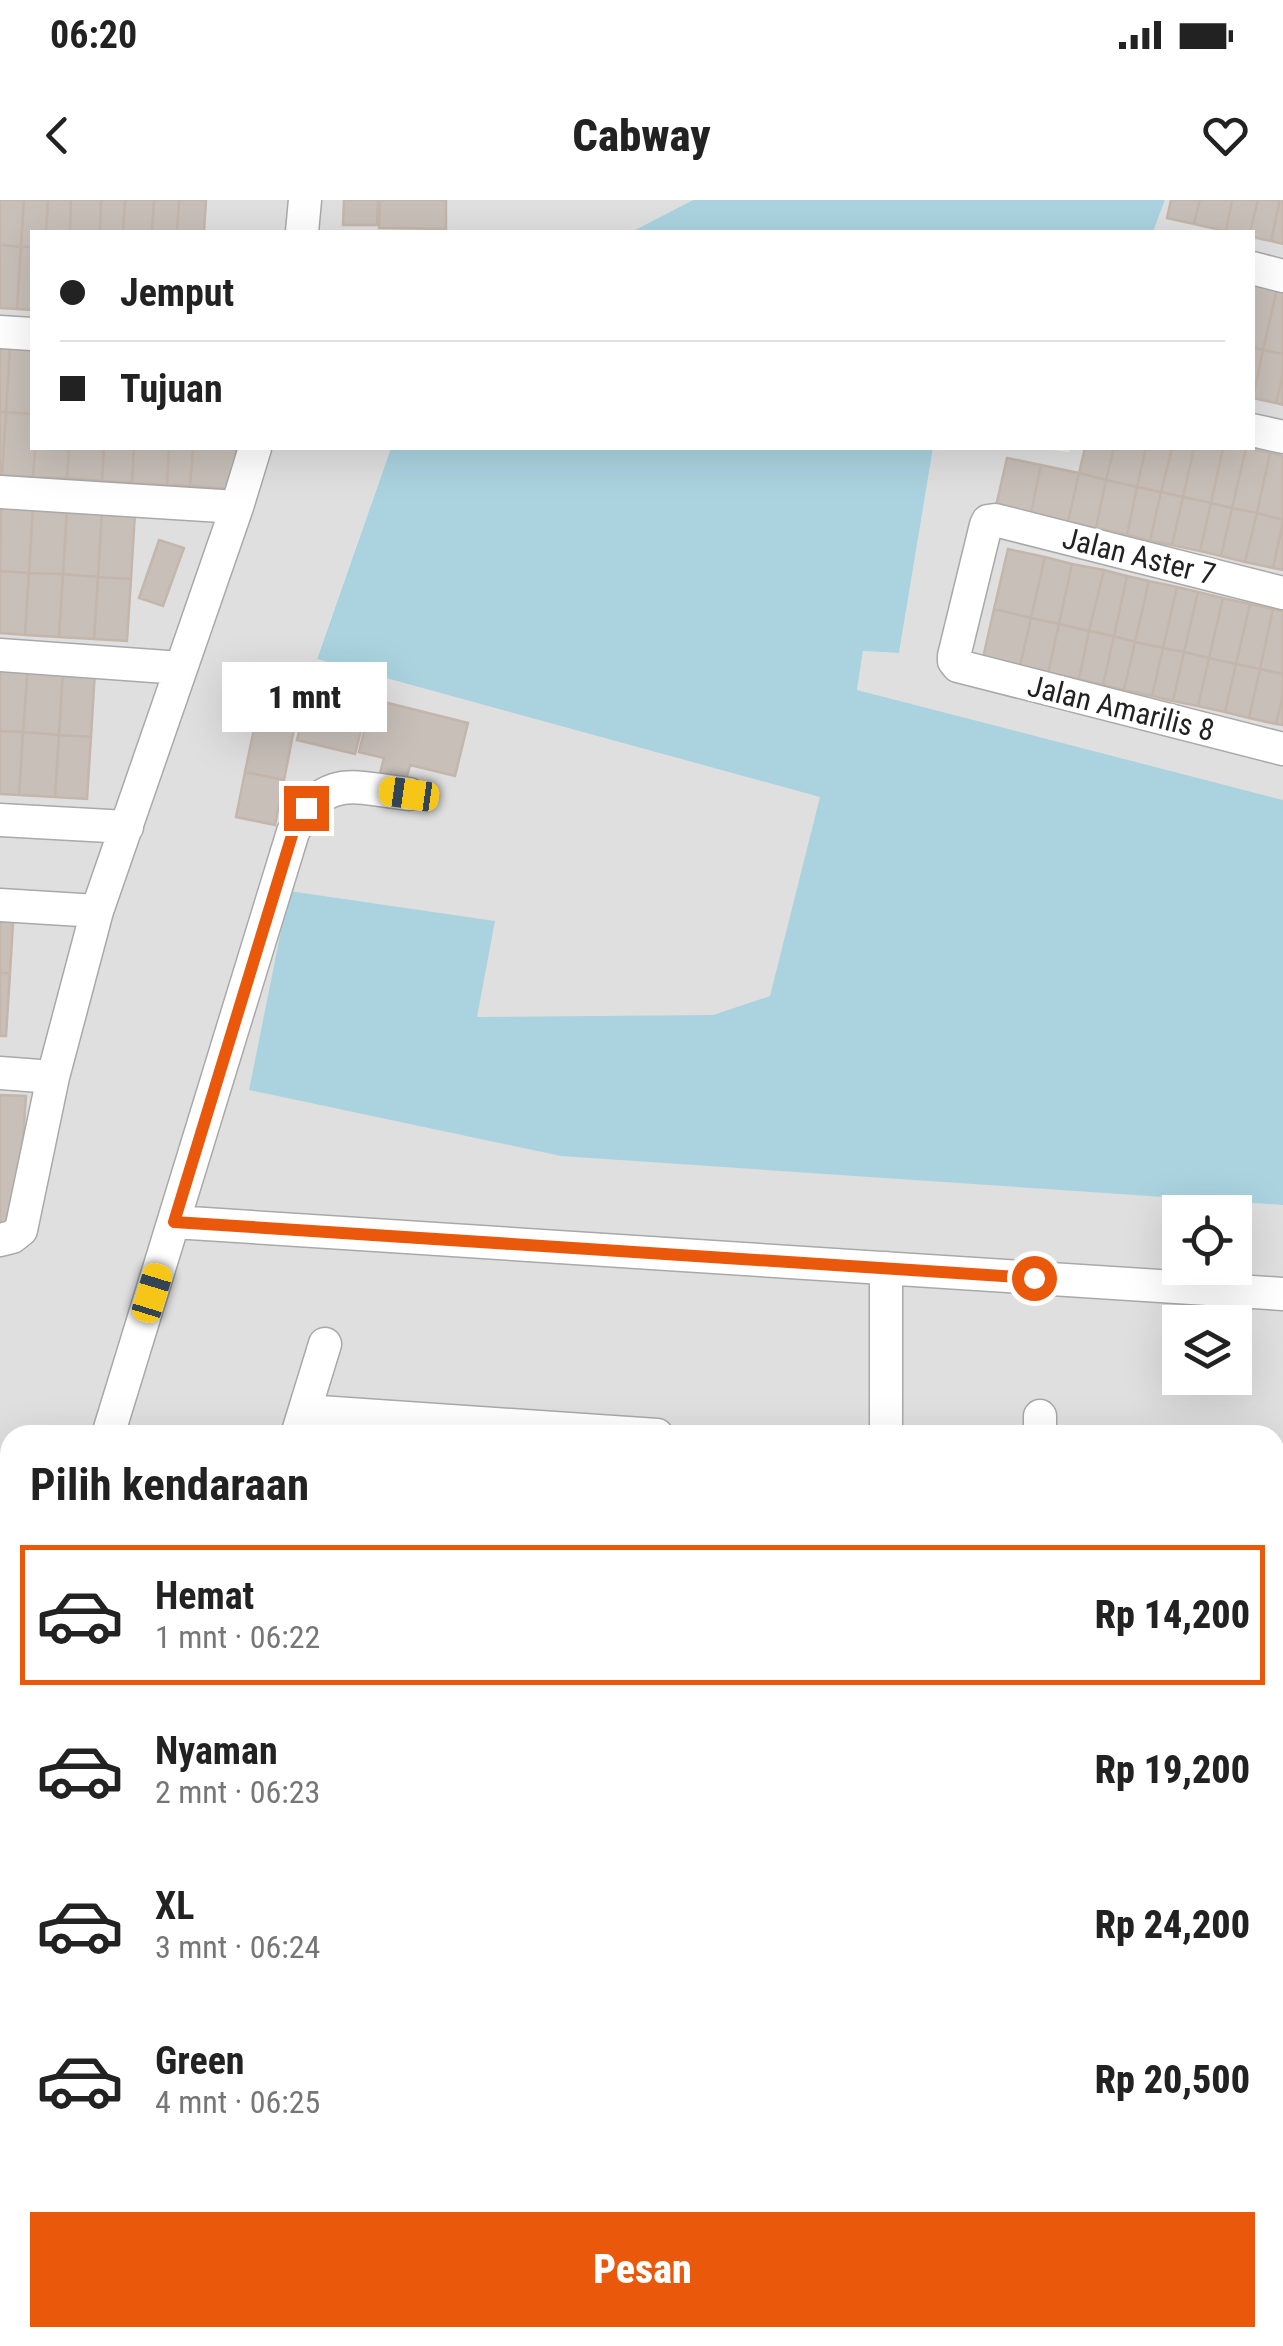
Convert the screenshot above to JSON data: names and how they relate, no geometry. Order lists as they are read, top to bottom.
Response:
{
  "streets": {
    "street": ["Jalan Aster 7", "Jalan Amarilis 8"]
  },
  "crossings": [
    ["Jalan Aster 7", "Jalan Amarilis 8"]
  ],
  "page": {
    "status": "06:20",
    "header": "Cabway",
    "banner": ["Jemput", "Tujuan"],
    "bubble": "1 mnt",
    "heading": "Pilih kendaraan",
    "list": [
      {
        "name": "Hemat",
        "note": "1 mnt · 06:22",
        "value": "Rp 14,200"
      },
      {
        "name": "Nyaman",
        "note": "2 mnt · 06:23",
        "value": "Rp 19,200"
      },
      {
        "name": "XL",
        "note": "3 mnt · 06:24",
        "value": "Rp 24,200"
      },
      {
        "name": "Green",
        "note": "4 mnt · 06:25",
        "value": "Rp 20,500"
      }
    ],
    "buttons": "Pesan"
  }
}
